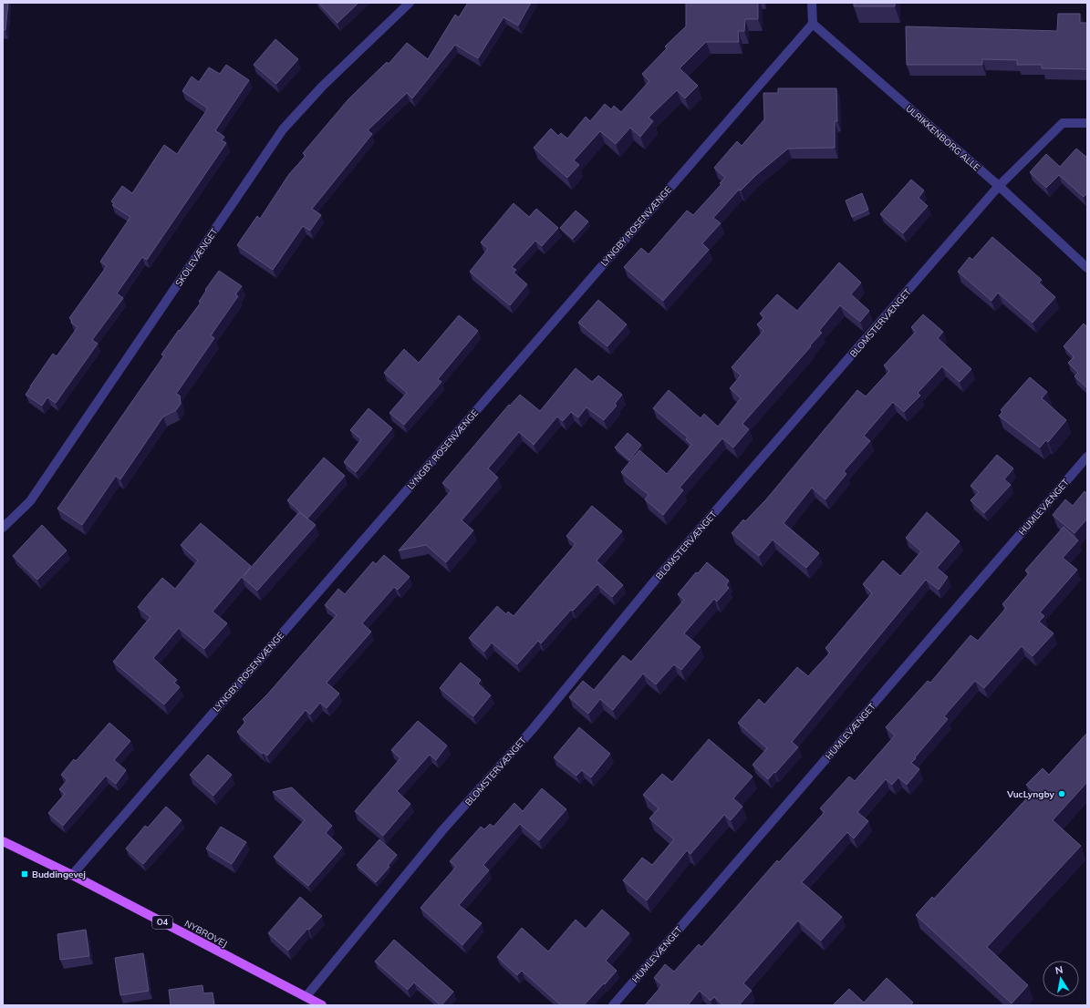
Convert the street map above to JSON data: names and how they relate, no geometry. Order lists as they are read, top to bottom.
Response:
{
  "streets": {
    "main road": ["O4", "NYBROVEJ"],
    "street": [
      "ULRIKKENBORG ALLE",
      "LYNGBY ROSENVÆNGE",
      "SKOLEVÆNGET",
      "BLOMSTERVÆNGET",
      "HUMLEVÆNGET"
    ]
  },
  "crossings": [
    ["ULRIKKENBORG ALLE", "LYNGBY ROSENVÆNGE"],
    ["ULRIKKENBORG ALLE", "BLOMSTERVÆNGET"],
    ["LYNGBY ROSENVÆNGE", "NYBROVEJ"],
    ["BLOMSTERVÆNGET", "NYBROVEJ"]
  ],
  "places": {
    "other": ["VucLyngby"],
    "transit": ["Buddingevej"]
  },
  "north": "top"
}
